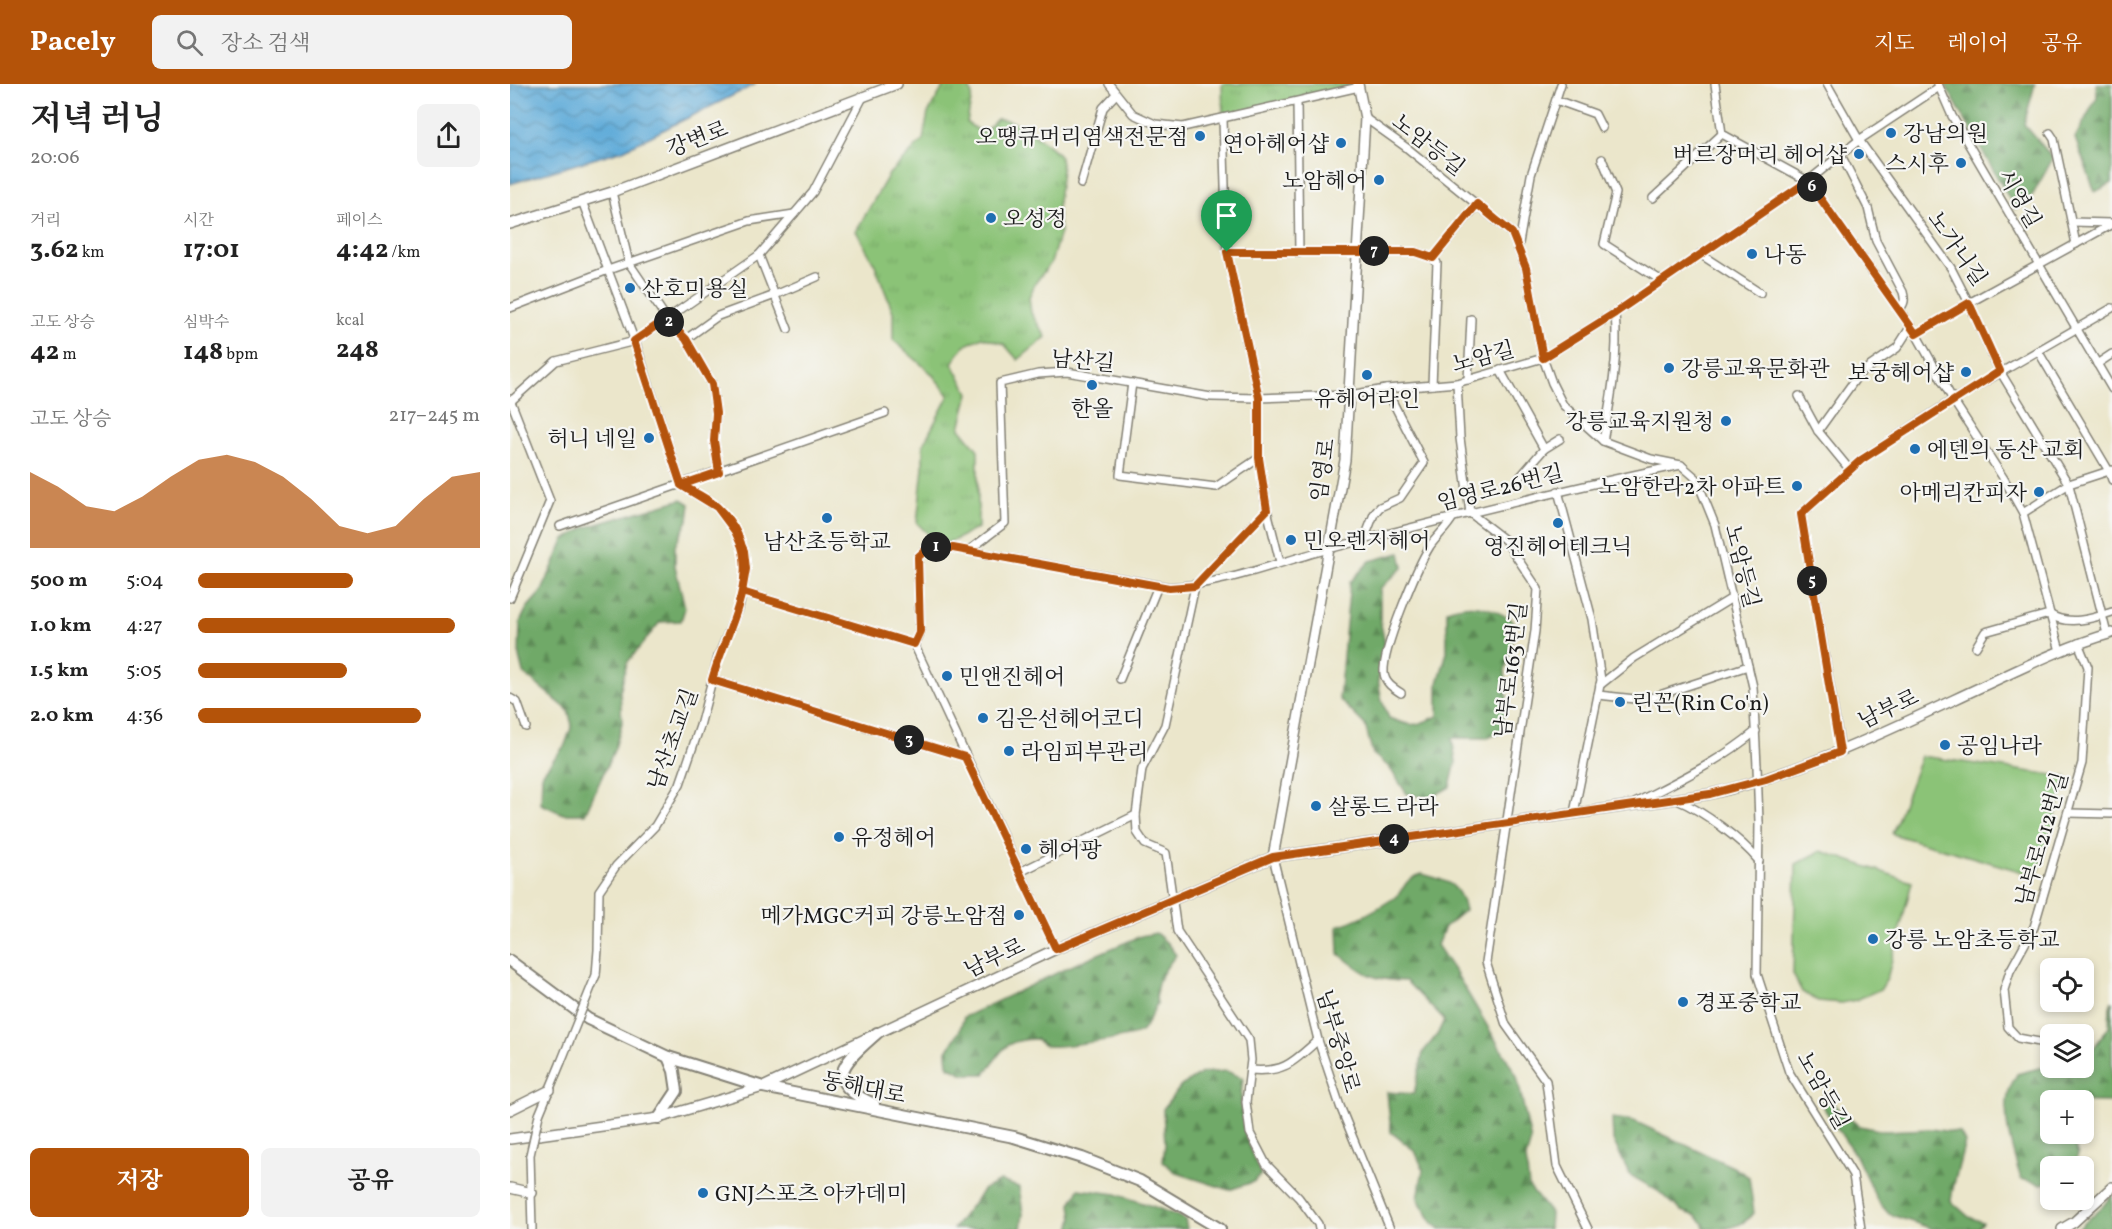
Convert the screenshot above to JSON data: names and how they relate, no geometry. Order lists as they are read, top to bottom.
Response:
{
  "streets": {
    "main road": ["동해대로"],
    "street": [
      "강변로",
      "노암등길",
      "시영길",
      "노가니길",
      "노암길",
      "남산길",
      "임영로",
      "임영로26번길",
      "남부로163번길",
      "남부로",
      "남산초교길",
      "남부로212번길",
      "남부중앙로"
    ]
  },
  "crossings": [
    ["노암등길", "노암길"],
    ["노암등길", "임영로"],
    ["노암등길", "임영로26번길"],
    ["시영길", "노가니길"],
    ["시영길", "노암길"],
    ["노가니길", "노암길"],
    ["노암길", "남산길"],
    ["노암길", "임영로"],
    ["남산길", "임영로"],
    ["남산길", "임영로26번길"],
    ["임영로", "임영로26번길"],
    ["임영로", "남부로"],
    ["임영로", "남부중앙로"],
    ["임영로26번길", "남부로163번길"],
    ["남부로163번길", "남부로"],
    ["남부로", "남부로212번길"],
    ["남부로", "남부중앙로"],
    ["남부로", "동해대로"]
  ],
  "places": [
    "강남의원",
    "오땡큐머리염색전문점",
    "연아헤어샵",
    "버르장머리 헤어샵",
    "스시후",
    "노암헤어",
    "오성정",
    "나동",
    "산호미용실",
    "강릉교육문화관",
    "보궁헤어샵",
    "유헤어라인",
    "한올",
    "강릉교육지원청",
    "허니 네일",
    "에덴의 동산 교회",
    "노암한라2차 아파트",
    "아메리칸피자",
    "남산초등학교",
    "영진헤어테크닉",
    "민오렌지헤어",
    "민앤진헤어",
    "린꼰(Rin Co'n)",
    "김은선헤어코디",
    "공임나라",
    "라임피부관리",
    "살롱드 라라",
    "유정헤어",
    "헤어팡",
    "메가MGC커피 강릉노암점",
    "강릉 노암초등학교",
    "경포중학교",
    "GNJ스포츠 아카데미"
  ],
  "page": {
    "header": "Pacely",
    "search": "장소 검색",
    "nav": ["지도", "레이어", "공유"],
    "heading": ["저녁 러닝", "20:06"],
    "pins": [
      "6",
      "7",
      "2",
      "1",
      "5",
      "3",
      "4"
    ],
    "stats": [
      ["거리", "3.62 km"],
      ["시간", "17:01"],
      ["페이스", "4:42 /km"],
      ["고도 상승", "42 m"],
      ["심박수", "148 bpm"],
      ["kcal", "248"]
    ],
    "chart": ["고도 상승", "217–245 m"],
    "list": [
      {
        "name": "500 m",
        "note": "5:04"
      },
      {
        "name": "1.0 km",
        "note": "4:27"
      },
      {
        "name": "1.5 km",
        "note": "5:05"
      },
      {
        "name": "2.0 km",
        "note": "4:36"
      }
    ],
    "map_buttons": ["+", "−"],
    "buttons": ["저장", "공유"]
  }
}
